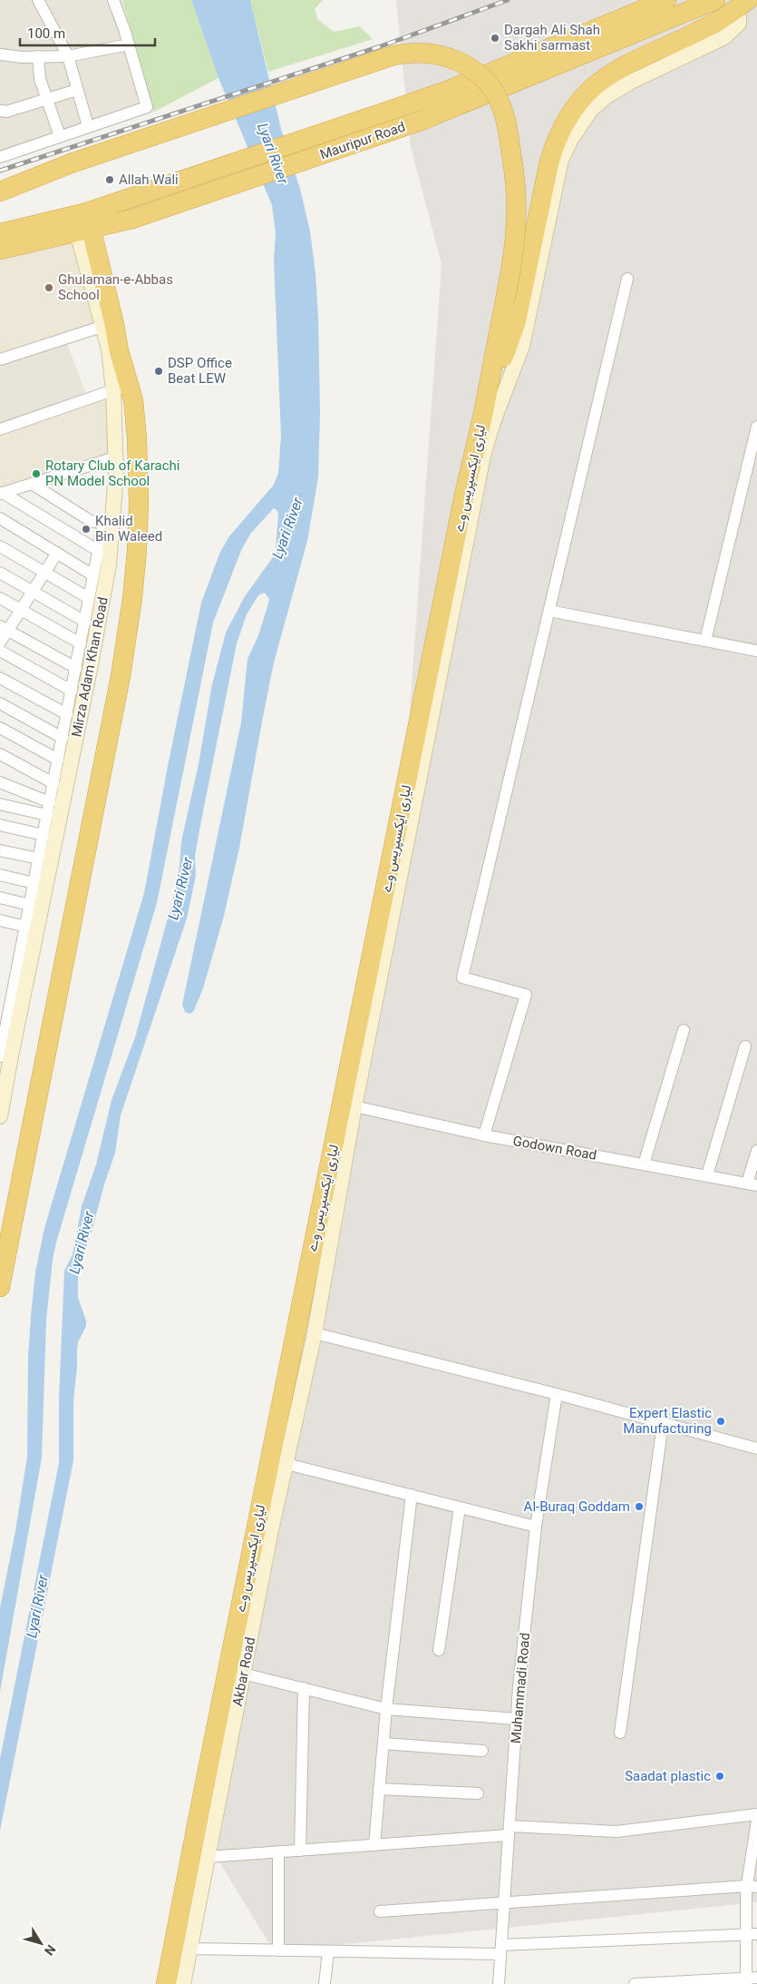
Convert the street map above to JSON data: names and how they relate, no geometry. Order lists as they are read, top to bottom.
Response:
{
  "streets": {
    "highway": ["Mauripur Road", "لیاری ایکسپریس وے"],
    "street": [
      "Mirza Adam Khan Road",
      "Godown Road",
      "Akbar Road",
      "Muhammadi Road"
    ]
  },
  "crossings": [
    ["Mauripur Road", "Mirza Adam Khan Road"],
    ["Godown Road", "Akbar Road"]
  ],
  "water": ["Lyari River"],
  "places": [
    "Dargah Ali Shah Sakhi sarmast",
    "Allah Wali",
    "Ghulaman-e-Abbas School",
    "DSP Office Beat LEW",
    "Rotary Club of Karachi PN Model School",
    "Khalid Bin Waleed",
    "Expert Elastic Manufacturing",
    "Al-Buraq Goddam",
    "Saadat plastic"
  ],
  "scale_bar": "100 m",
  "north": "bottom right"
}
